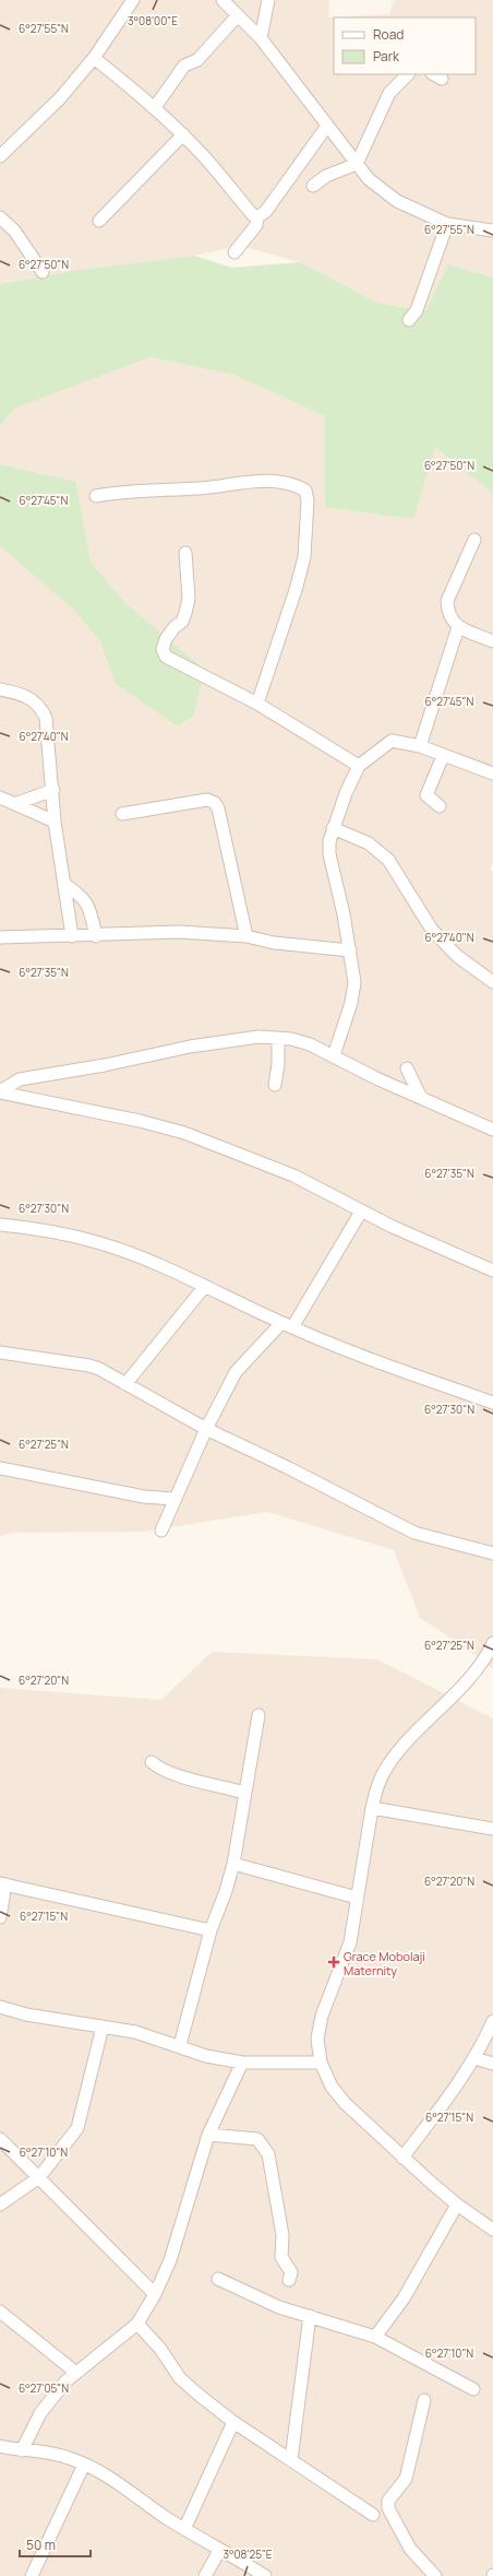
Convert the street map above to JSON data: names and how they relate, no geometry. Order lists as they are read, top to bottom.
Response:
{
  "places": {
    "health": ["Grace Mobolaji Maternity"]
  },
  "legend": ["Road", "Park"],
  "scale_bar": "50 m",
  "coordinates": [
    "3°08'00\"E",
    "6°27'55\"N",
    "6°27'50\"N",
    "6°27'45\"N",
    "6°27'40\"N",
    "6°27'35\"N",
    "6°27'30\"N",
    "6°27'25\"N",
    "6°27'20\"N",
    "6°27'15\"N",
    "6°27'10\"N",
    "6°27'05\"N",
    "3°08'25\"E"
  ]
}
